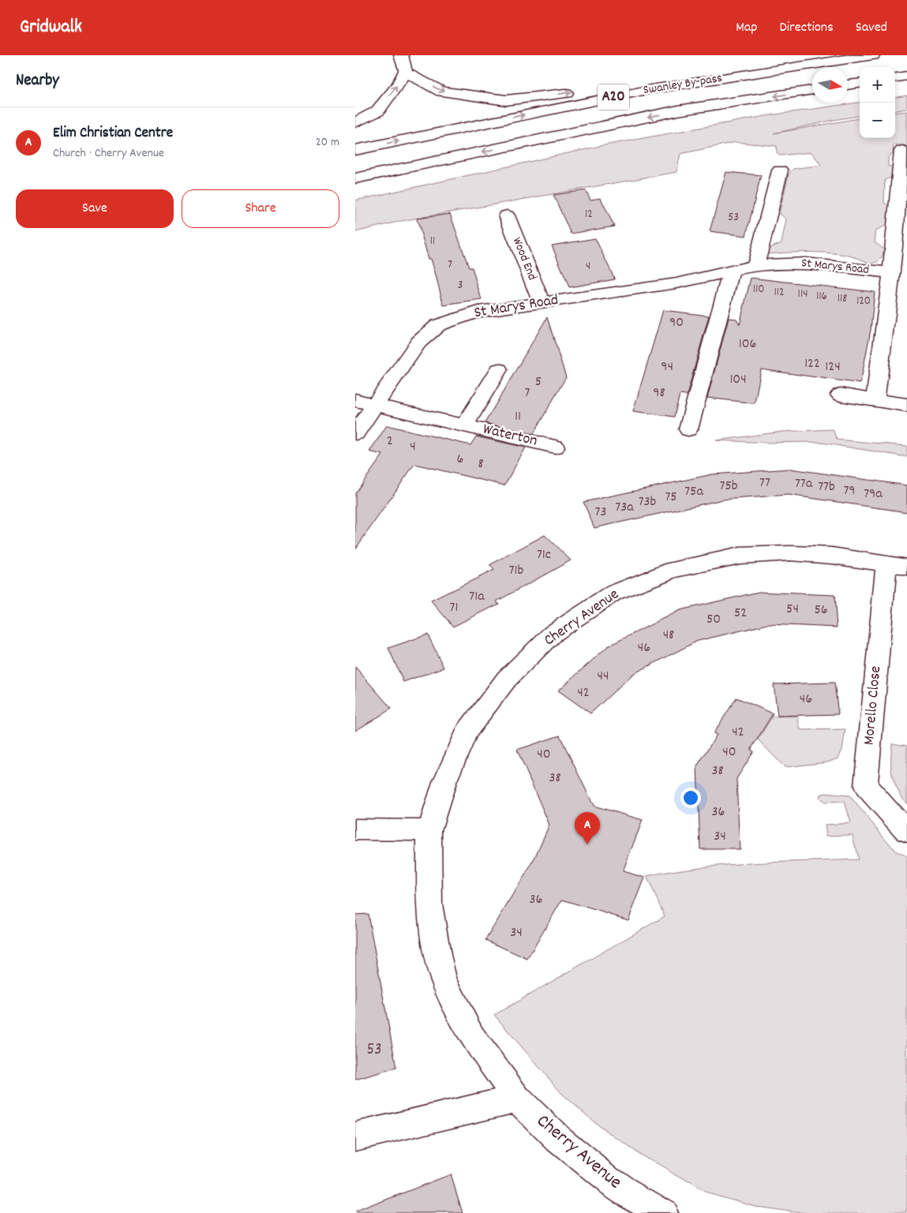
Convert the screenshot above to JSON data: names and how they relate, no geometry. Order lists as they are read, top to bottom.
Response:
{
  "streets": {
    "main road": [
      "Swanley By-pass",
      "A20",
      "Wood End",
      "St Marys Road",
      "Waterton",
      "Cherry Avenue",
      "Morello Close"
    ]
  },
  "crossings": [
    ["Wood End", "St Marys Road"],
    ["St Marys Road", "Waterton"],
    ["Cherry Avenue", "Morello Close"]
  ],
  "house_numbers": [
    "12",
    "53",
    "11",
    "7",
    "4",
    "3",
    "110",
    "112",
    "114",
    "116",
    "118",
    "120",
    "90",
    "106",
    "122",
    "94",
    "124",
    "104",
    "5",
    "7",
    "98",
    "11",
    "2",
    "4",
    "6",
    "8",
    "77",
    "77a",
    "75b",
    "77b",
    "79",
    "75a",
    "79a",
    "75",
    "73b",
    "73a",
    "73",
    "71c",
    "71b",
    "71a",
    "71",
    "54",
    "56",
    "52",
    "50",
    "48",
    "46",
    "44",
    "42",
    "46",
    "42",
    "40",
    "40",
    "38",
    "38",
    "36",
    "34",
    "36",
    "34",
    "53"
  ],
  "north": "right",
  "page": {
    "header": "Gridwalk",
    "nav": ["Map", "Directions", "Saved"],
    "heading": "Nearby",
    "map_buttons": ["+", "−"],
    "list": [
      {
        "mark": "A",
        "name": "Elim Christian Centre",
        "note": "Church · Cherry Avenue",
        "value": "20 m"
      }
    ],
    "buttons": ["Save", "Share"],
    "pins": "A"
  }
}
